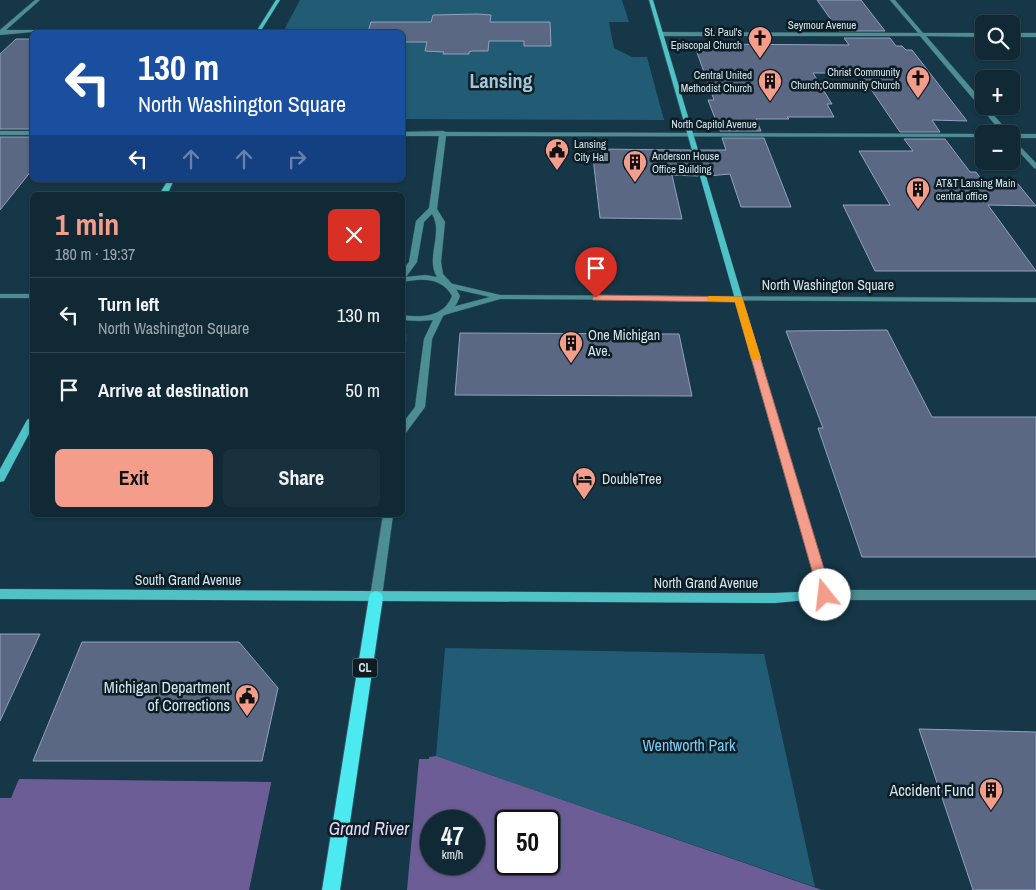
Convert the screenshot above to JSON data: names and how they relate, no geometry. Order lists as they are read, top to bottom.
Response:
{
  "streets": {
    "main road": ["South Grand Avenue", "North Grand Avenue", "CL"],
    "street": ["Seymour Avenue", "North Capitol Avenue", "North Washington Square"]
  },
  "crossings": [
    ["South Grand Avenue", "North Grand Avenue"],
    ["South Grand Avenue", "CL"],
    ["North Grand Avenue", "CL"]
  ],
  "districts": ["Lansing"],
  "water": ["Grand River"],
  "parks": ["Wentworth Park"],
  "places": {
    "church": ["St. Paul's Episcopal Church", "Christ Community Church;Community Church"],
    "building": [
      "Central United Methodist Church",
      "Anderson House Office Building",
      "AT&T Lansing Main central office",
      "One Michigan Ave.",
      "Accident Fund"
    ],
    "public building": ["Lansing City Hall", "Michigan Department of Corrections"],
    "hotel": ["DoubleTree"]
  },
  "page": {
    "map_buttons": ["+", "−"],
    "turn": ["130 m", "North Washington Square"],
    "heading": ["1 min", "180 m · 19:37"],
    "list": [
      {
        "name": "Turn left",
        "note": "North Washington Square",
        "value": "130 m"
      },
      {
        "name": "Arrive at destination",
        "value": "50 m"
      }
    ],
    "buttons": ["Exit", "Share"],
    "speed": "47 km/h",
    "limit": "50"
  }
}
